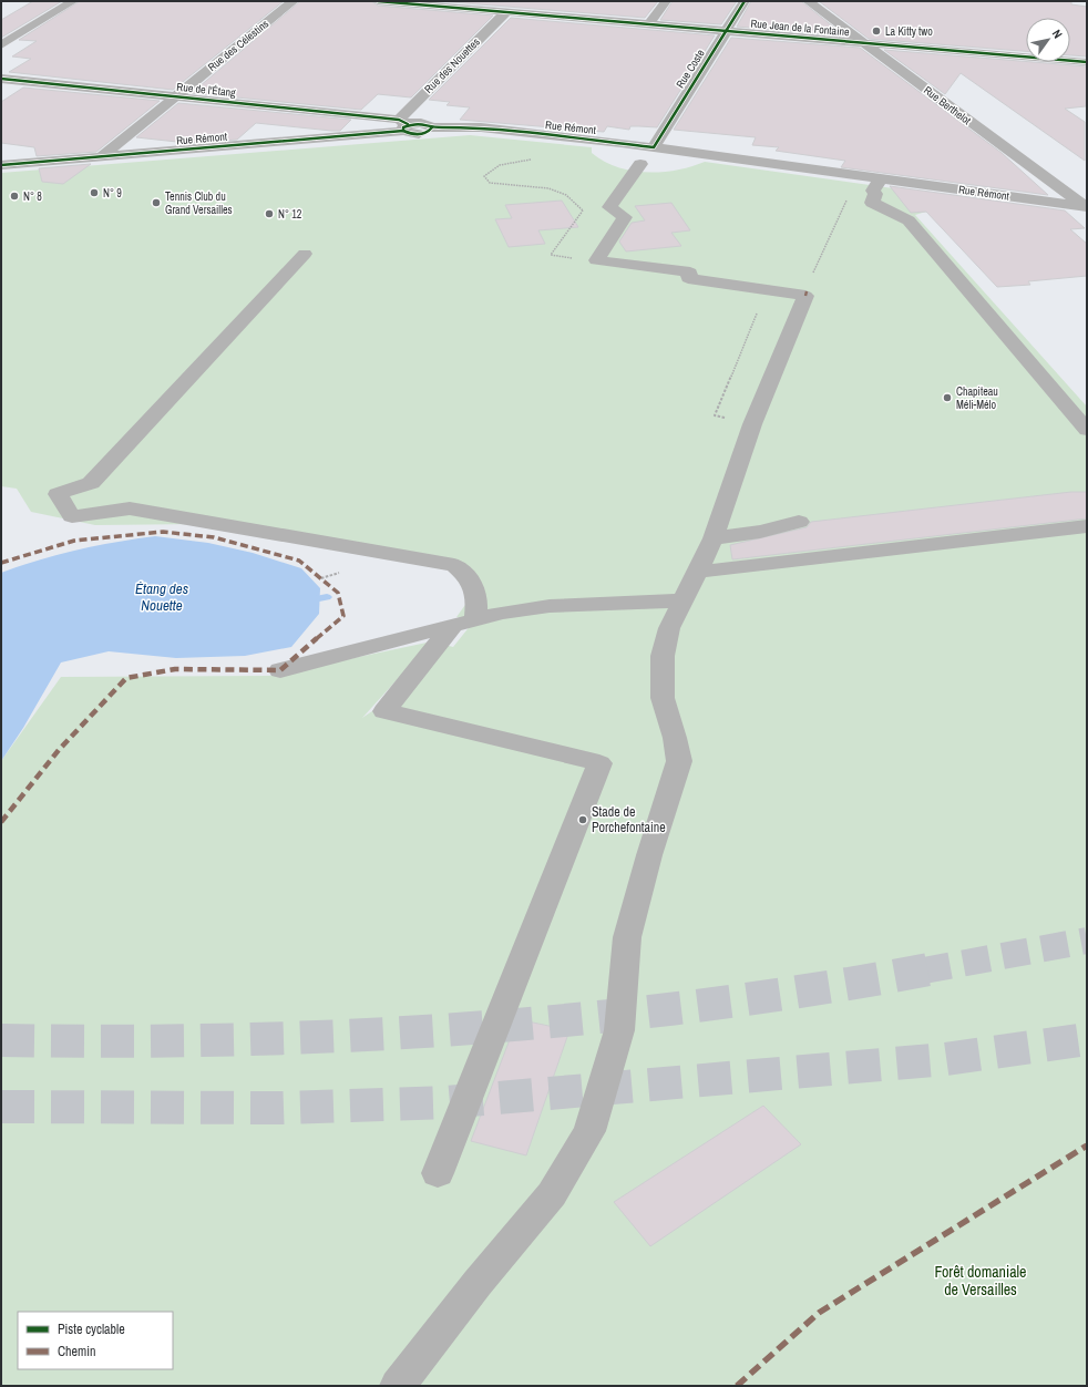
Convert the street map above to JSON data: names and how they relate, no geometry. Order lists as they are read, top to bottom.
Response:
{
  "streets": {
    "street": [
      "Rue Jean de la Fontaine",
      "Rue des Célestins",
      "Rue des Nouettes",
      "Rue Coste",
      "Rue de l'Étang",
      "Rue Berthelot",
      "Rue Rémont"
    ]
  },
  "crossings": [
    ["Rue Jean de la Fontaine", "Rue des Nouettes"],
    ["Rue Jean de la Fontaine", "Rue Coste"],
    ["Rue Jean de la Fontaine", "Rue Berthelot"],
    ["Rue des Célestins", "Rue de l'Étang"],
    ["Rue des Célestins", "Rue Rémont"],
    ["Rue des Nouettes", "Rue de l'Étang"],
    ["Rue des Nouettes", "Rue Rémont"],
    ["Rue Coste", "Rue Rémont"],
    ["Rue de l'Étang", "Rue Rémont"],
    ["Rue Berthelot", "Rue Rémont"]
  ],
  "water": ["Étang des Nouette"],
  "parks": ["Forêt domaniale de Versailles"],
  "places": [
    "La Kitty two",
    "N° 9",
    "N° 8",
    "Tennis Club du Grand Versailles",
    "N° 12",
    "Chapiteau Méli-Mélo",
    "Stade de Porchefontaine"
  ],
  "legend": ["Piste cyclable", "Chemin"],
  "north": "top right"
}
